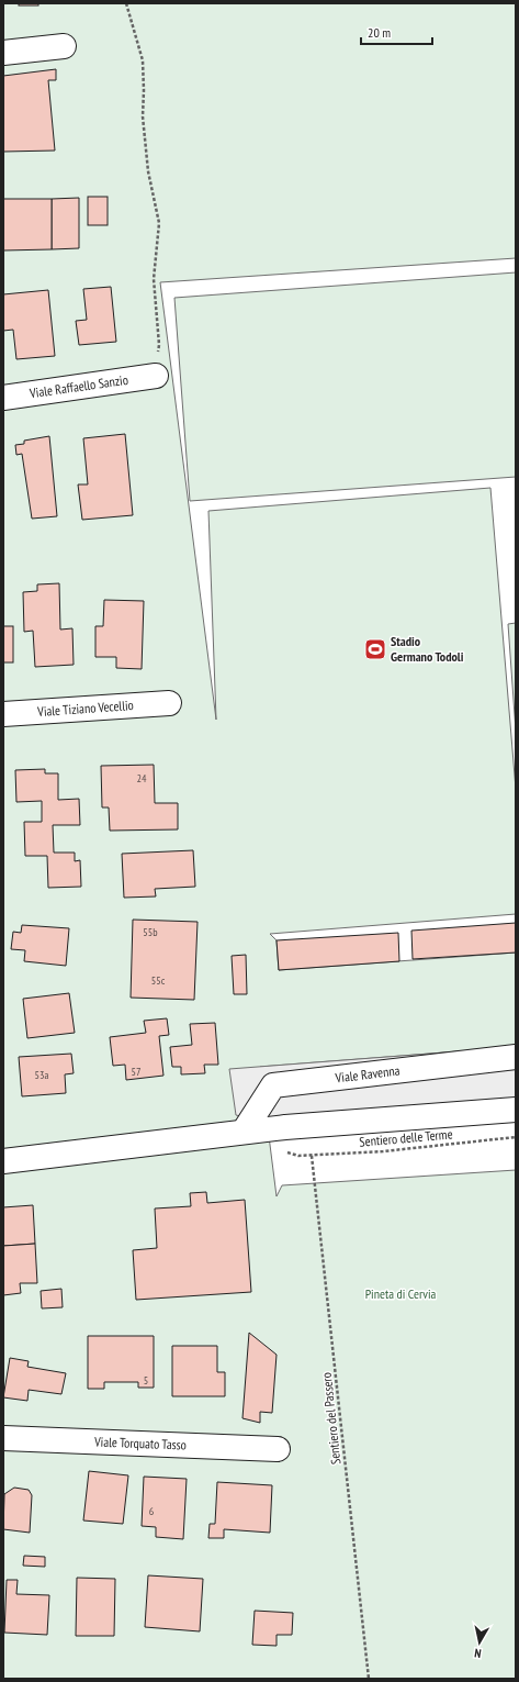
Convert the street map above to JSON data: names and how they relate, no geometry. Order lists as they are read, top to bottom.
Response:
{
  "streets": {
    "street": [
      "Viale Raffaello Sanzio",
      "Viale Tiziano Vecellio",
      "Viale Ravenna",
      "Viale Torquato Tasso"
    ],
    "path": ["Sentiero delle Terme", "Sentiero del Passero"]
  },
  "crossings": [
    ["Sentiero delle Terme", "Sentiero del Passero"]
  ],
  "parks": ["Pineta di Cervia"],
  "places": {
    "sports": ["Stadio Germano Todoli"]
  },
  "house_numbers": [
    "24",
    "55b",
    "55c",
    "57",
    "53a",
    "5",
    "6"
  ],
  "scale_bar": "20 m",
  "north": "bottom"
}
